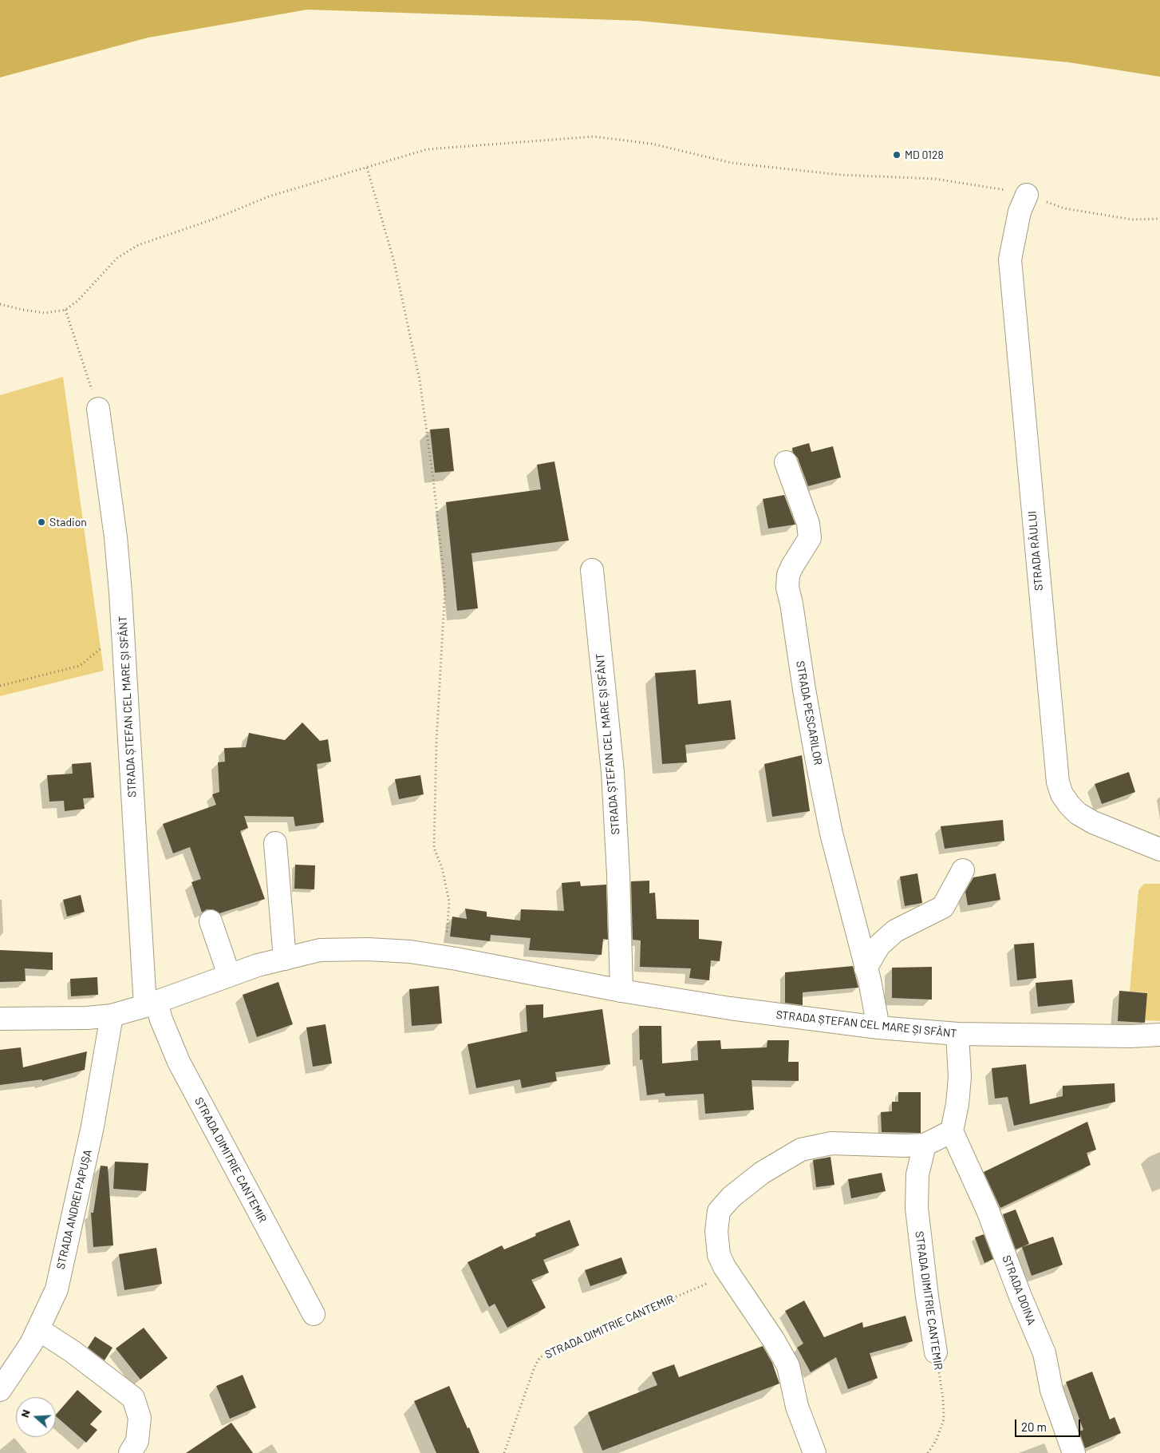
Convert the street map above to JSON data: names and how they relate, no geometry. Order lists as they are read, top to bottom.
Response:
{
  "streets": {
    "street": [
      "STRADA RÂULUI",
      "STRADA ȘTEFAN CEL MARE ȘI SFÂNT",
      "STRADA PESCARILOR",
      "STRADA DIMITRIE CANTEMIR",
      "STRADA ANDREI PAPUȘA",
      "STRADA DOINA"
    ]
  },
  "crossings": [
    ["STRADA ȘTEFAN CEL MARE ȘI SFÂNT", "STRADA PESCARILOR"],
    ["STRADA ȘTEFAN CEL MARE ȘI SFÂNT", "STRADA DIMITRIE CANTEMIR"],
    ["STRADA ȘTEFAN CEL MARE ȘI SFÂNT", "STRADA ANDREI PAPUȘA"]
  ],
  "places": ["MD 0128", "Stadion"],
  "scale_bar": "20 m",
  "north": "left"
}
